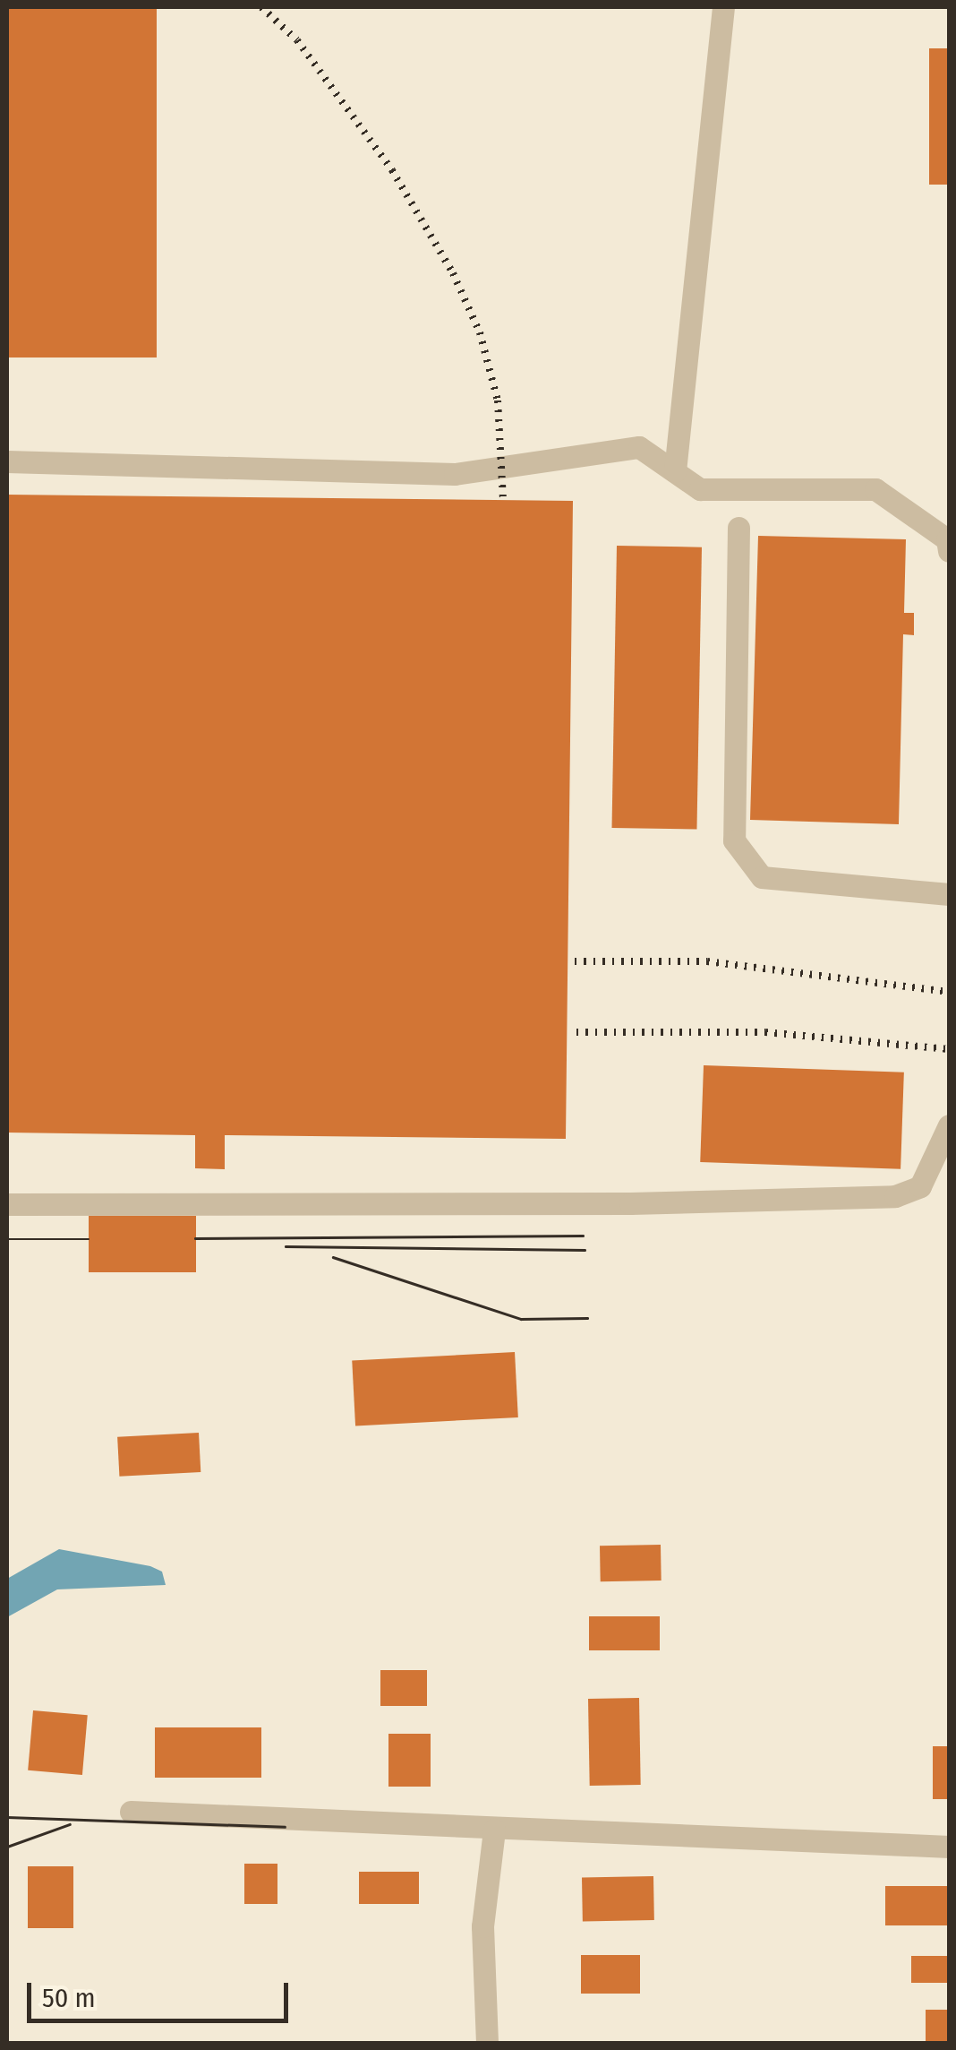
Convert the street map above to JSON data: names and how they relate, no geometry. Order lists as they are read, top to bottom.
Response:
{
  "scale_bar": "50 m"
}
